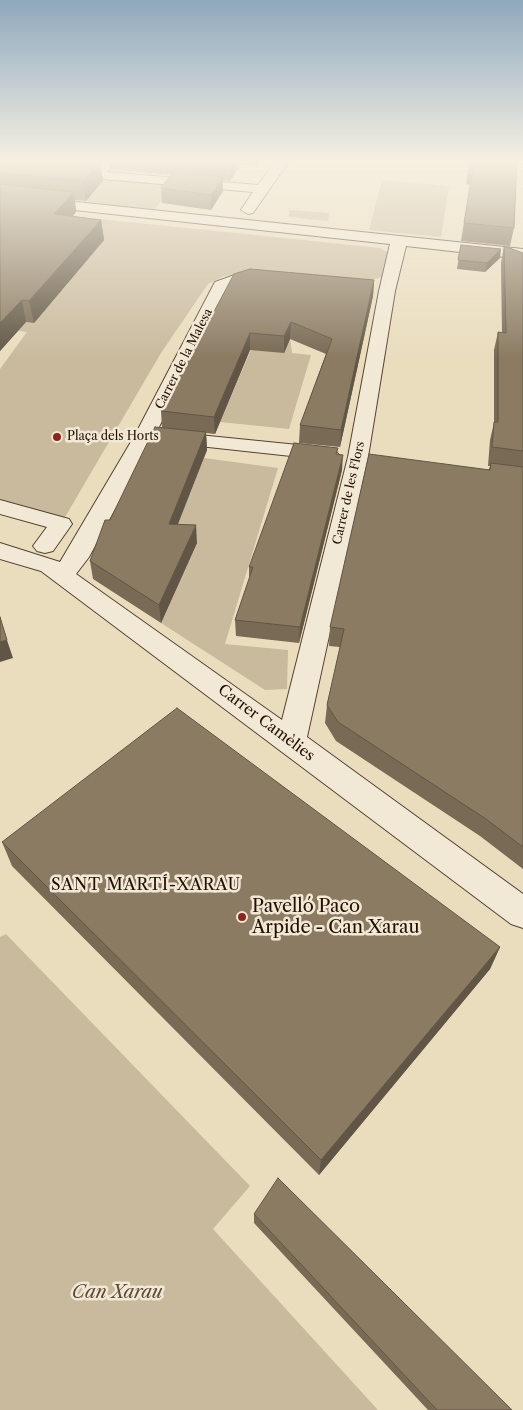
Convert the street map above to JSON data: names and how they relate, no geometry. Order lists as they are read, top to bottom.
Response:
{
  "streets": {
    "street": ["Carrer de la Malesa", "Carrer de les Flors", "Carrer Camèlies"]
  },
  "crossings": [
    ["Carrer de la Malesa", "Carrer Camèlies"],
    ["Carrer de les Flors", "Carrer Camèlies"]
  ],
  "districts": ["SANT MARTÍ-XARAU"],
  "parks": ["Can Xarau"],
  "places": ["Plaça dels Horts", "Pavelló Paco Arpide - Can Xarau"]
}
